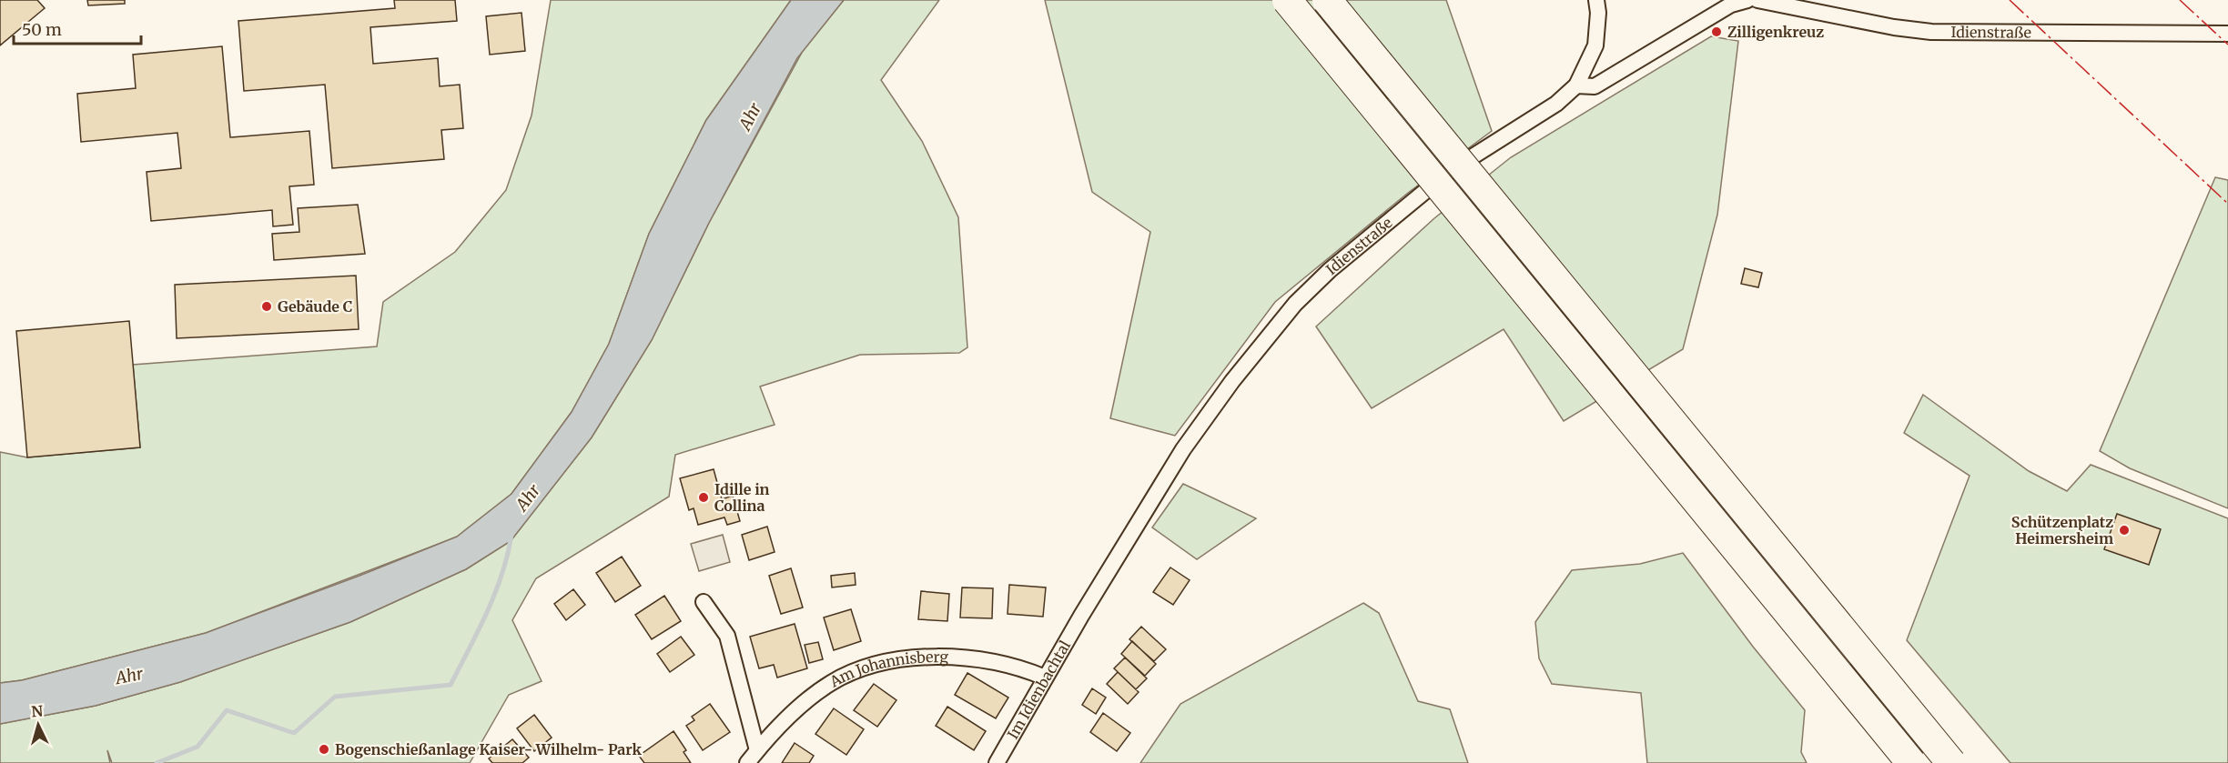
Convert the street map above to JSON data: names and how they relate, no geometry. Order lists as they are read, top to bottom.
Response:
{
  "streets": {
    "street": ["Idienstraße", "Am Johannisberg", "Im Idienbachtal"]
  },
  "crossings": [
    ["Idienstraße", "Im Idienbachtal"],
    ["Am Johannisberg", "Im Idienbachtal"]
  ],
  "water": ["Ahr"],
  "places": [
    "Zilligenkreuz",
    "Gebäude C",
    "Idille in Collina",
    "Schützenplatz Heimersheim",
    "Bogenschießanlage Kaiser- Wilhelm- Park"
  ],
  "scale_bar": "50 m",
  "north": "top"
}
